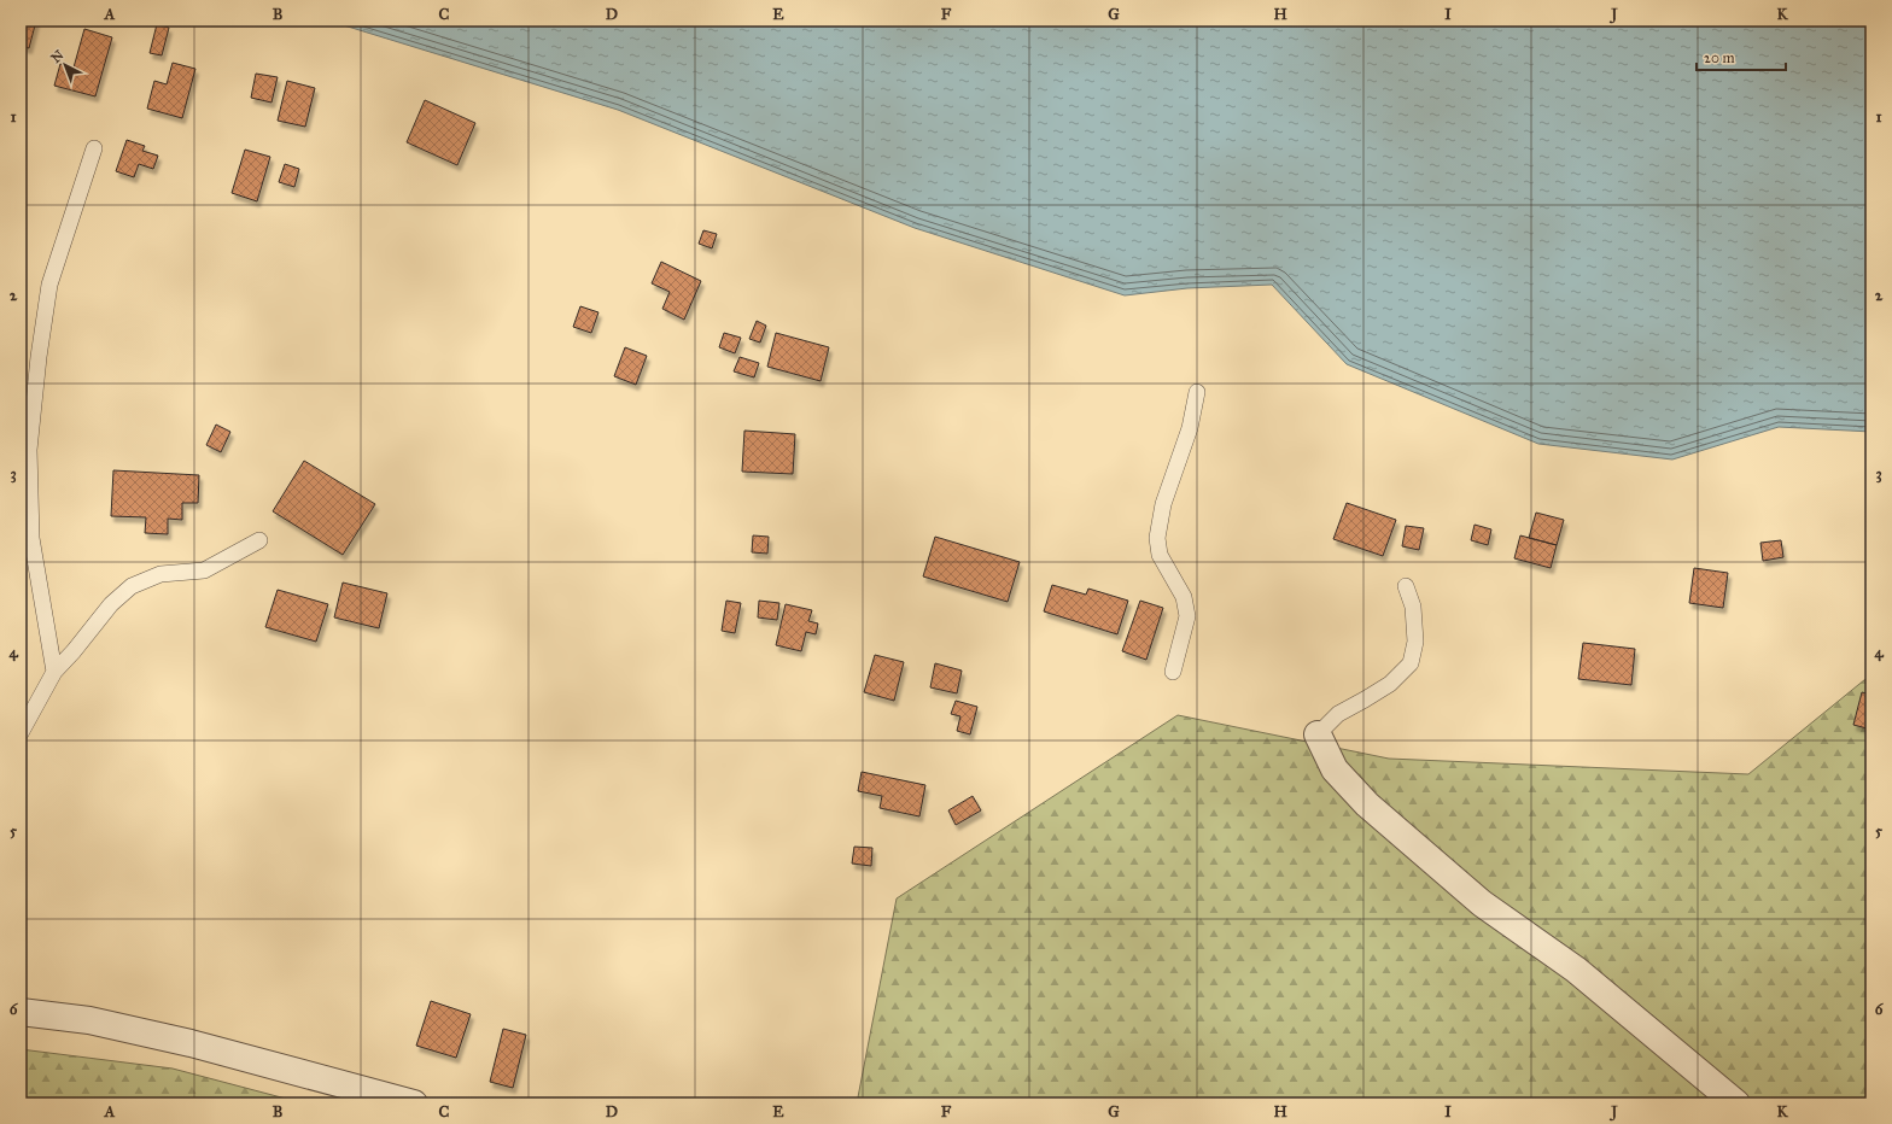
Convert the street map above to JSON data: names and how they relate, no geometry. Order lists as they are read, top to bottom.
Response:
{
  "scale_bar": "20 m",
  "north": "top left",
  "grid": {
    "columns": [
      "A",
      "B",
      "C",
      "D",
      "E",
      "F",
      "G",
      "H",
      "I",
      "J",
      "K"
    ],
    "rows": [
      "1",
      "2",
      "3",
      "4",
      "5",
      "6"
    ]
  }
}
